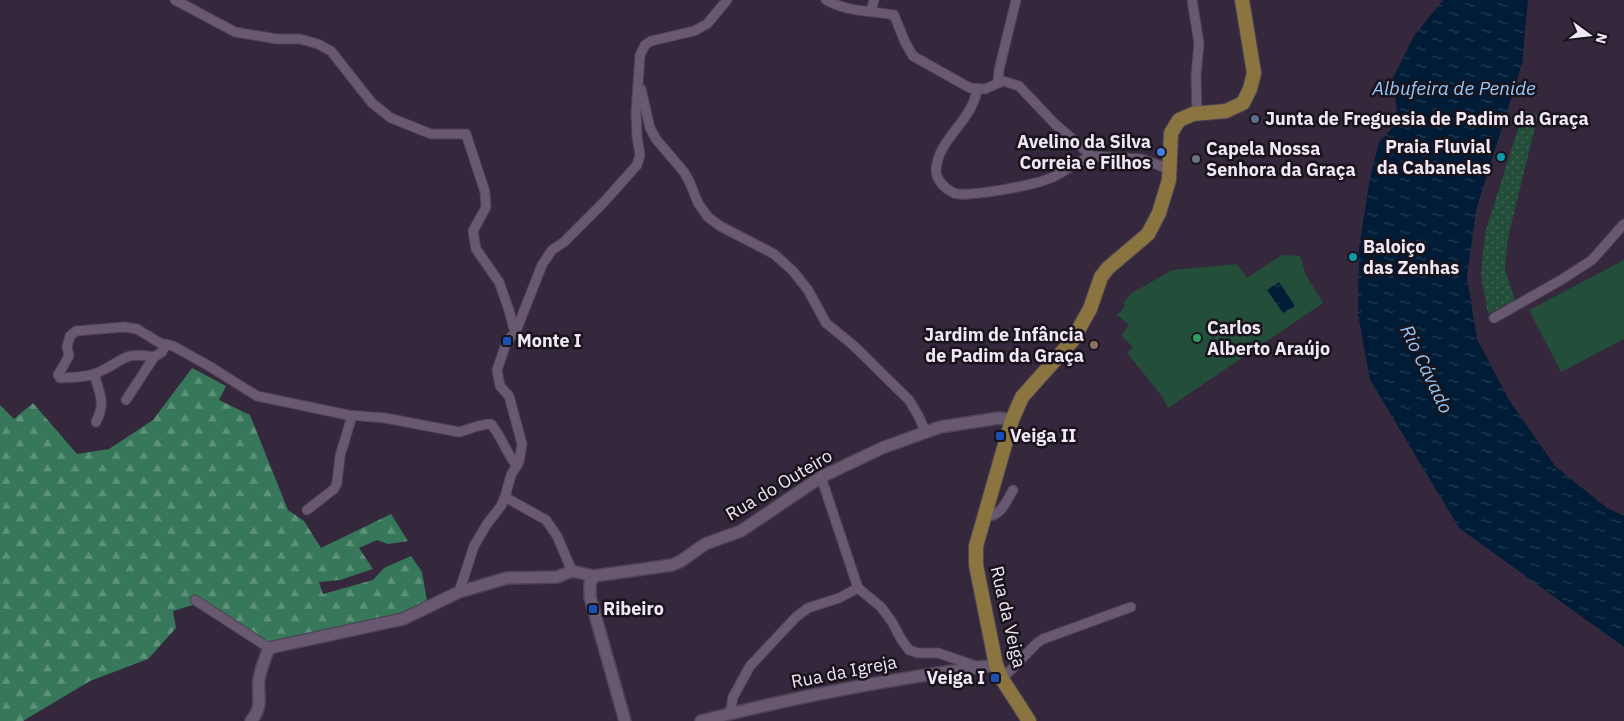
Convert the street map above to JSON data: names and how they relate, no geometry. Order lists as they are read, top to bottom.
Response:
{
  "streets": {
    "main road": ["Rua da Veiga"],
    "street": ["Rua do Outeiro", "Rua da Igreja"]
  },
  "crossings": [
    ["Rua do Outeiro", "Rua da Veiga"],
    ["Rua da Veiga", "Rua da Igreja"]
  ],
  "water": ["Albufeira de Penide", "Rio Cávado"],
  "places": {
    "other": [
      "Junta de Freguesia de Padim da Graça",
      "Avelino da Silva Correia e Filhos",
      "Praia Fluvial da Cabanelas",
      "Capela Nossa Senhora da Graça",
      "Baloiço das Zenhas",
      "Carlos Alberto Araújo",
      "Jardim de Infância de Padim da Graça"
    ],
    "transit": [
      "Monte I",
      "Veiga II",
      "Ribeiro",
      "Veiga I"
    ]
  },
  "north": "right"
}
